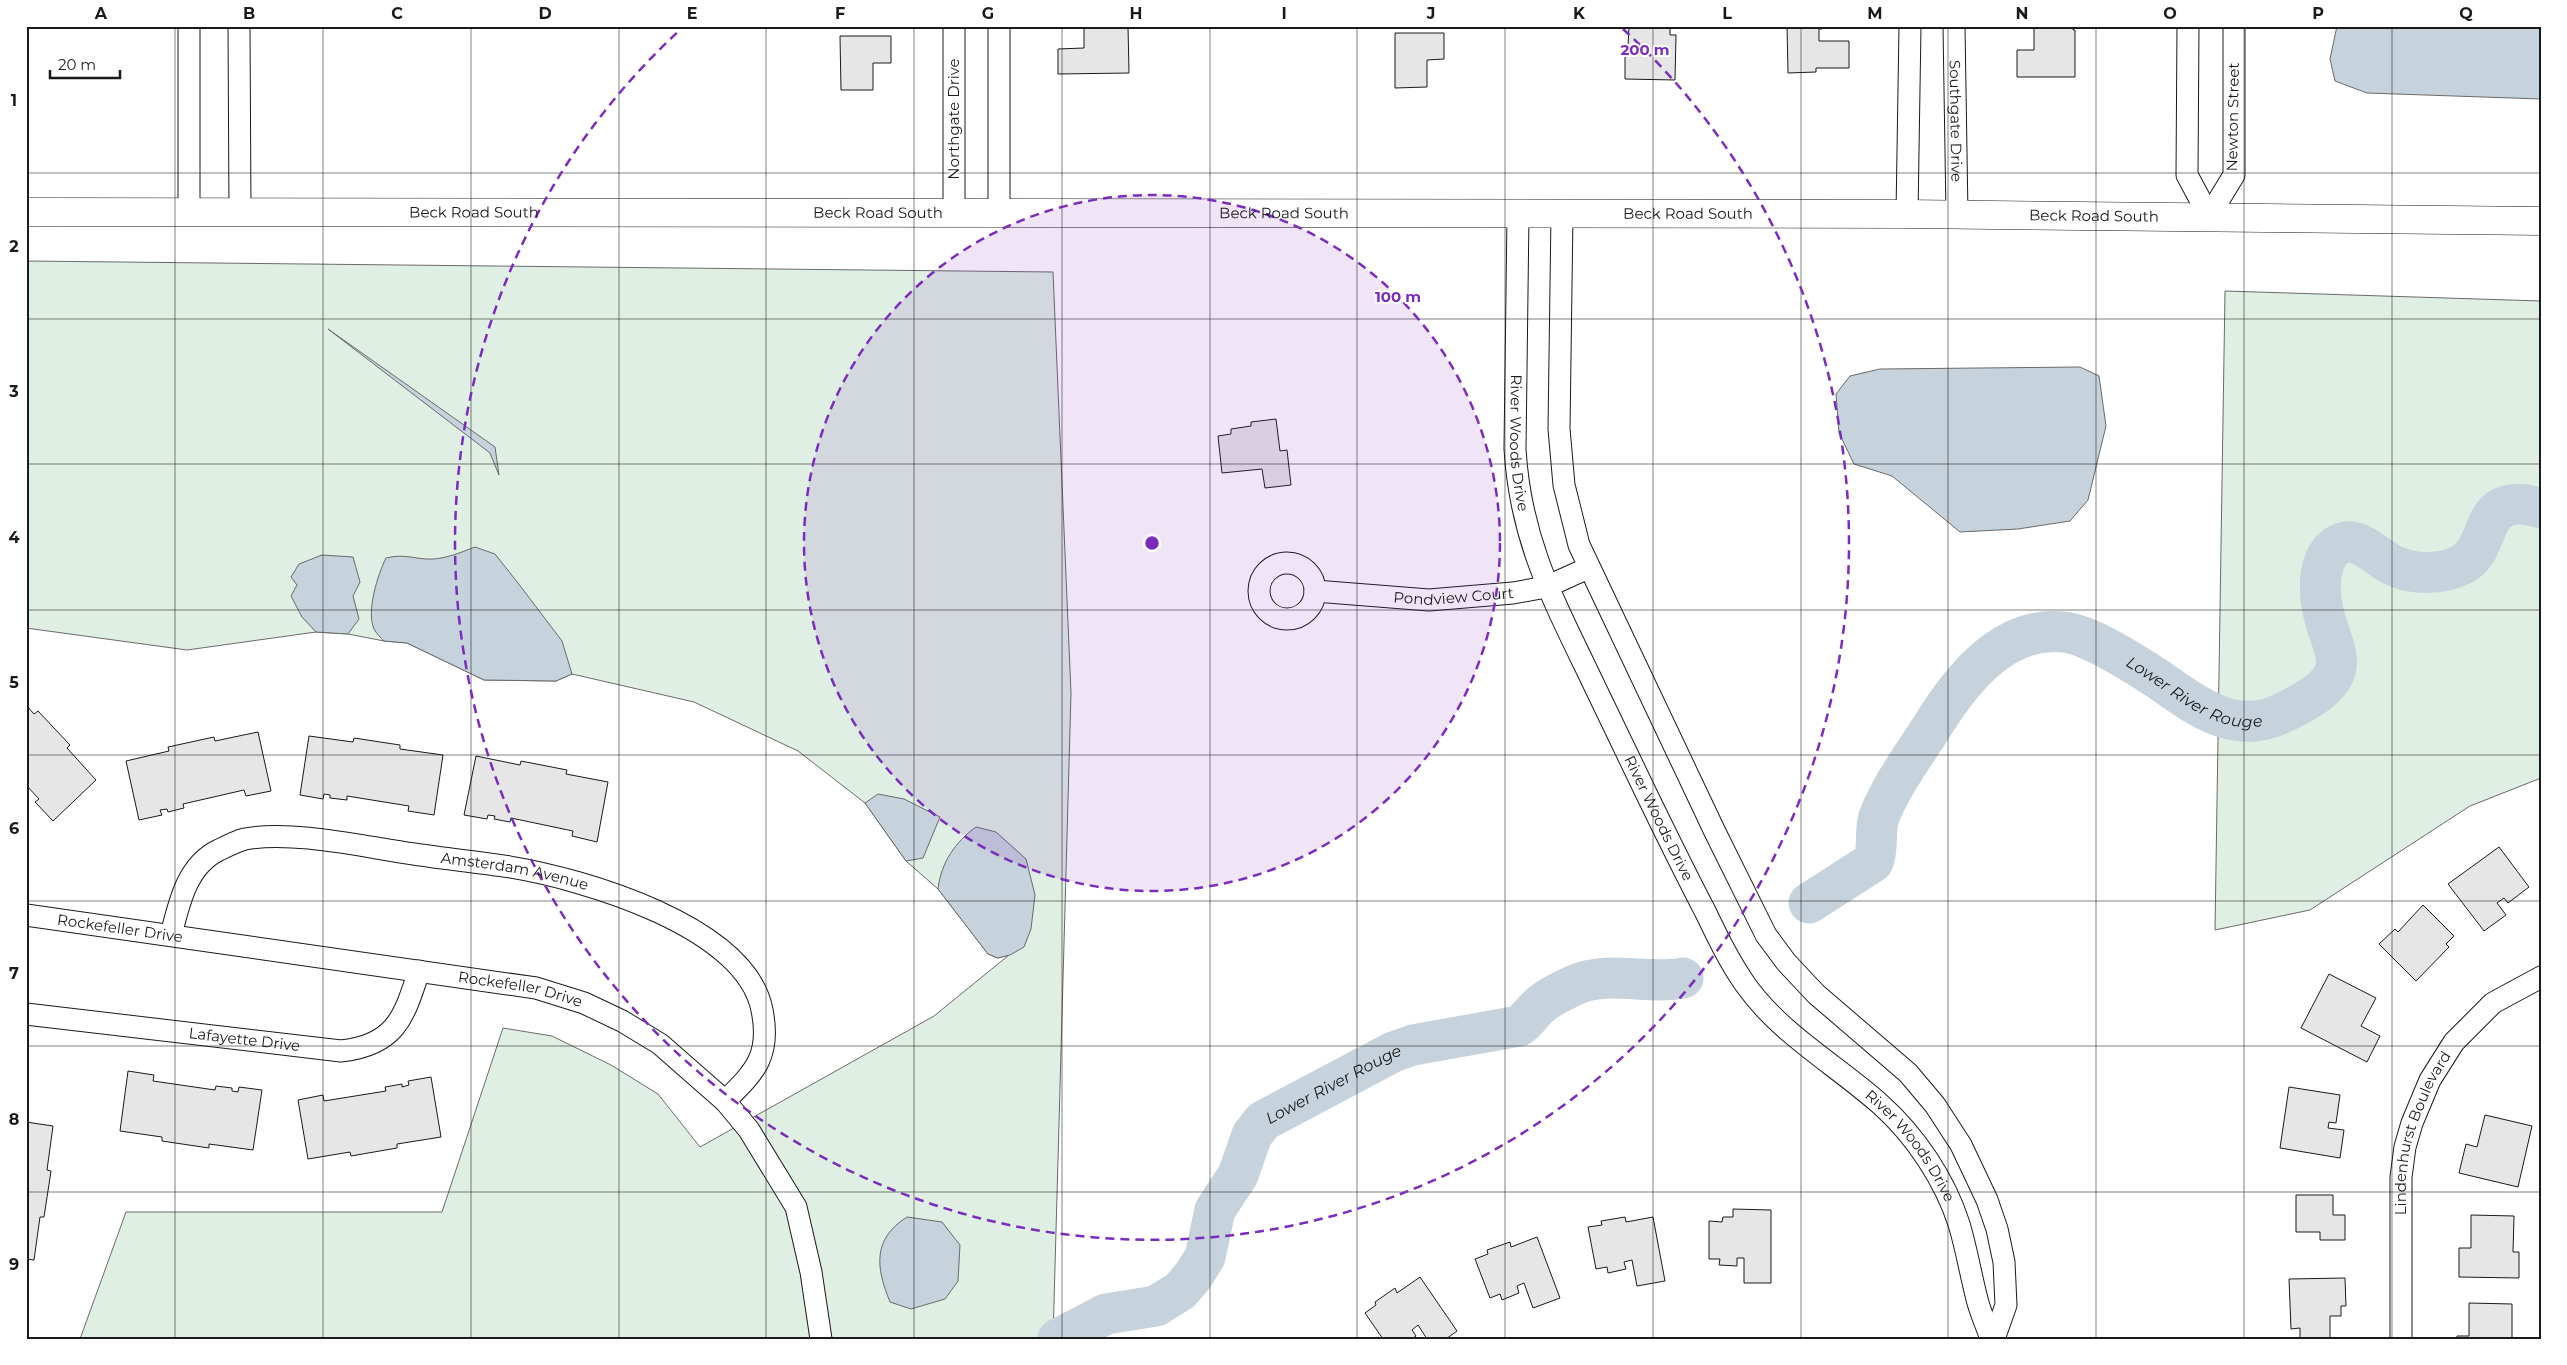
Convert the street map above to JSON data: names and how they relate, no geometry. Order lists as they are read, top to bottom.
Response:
{
  "streets": {
    "main road": ["Beck Road South"],
    "street": [
      "Newton Street",
      "Northgate Drive",
      "Southgate Drive",
      "River Woods Drive",
      "Pondview Court",
      "Amsterdam Avenue",
      "Rockefeller Drive",
      "Lafayette Drive",
      "Lindenhurst Boulevard"
    ]
  },
  "crossings": [
    ["Newton Street", "Beck Road South"],
    ["Northgate Drive", "Beck Road South"],
    ["Southgate Drive", "Beck Road South"],
    ["Beck Road South", "River Woods Drive"],
    ["River Woods Drive", "Pondview Court"],
    ["Amsterdam Avenue", "Rockefeller Drive"],
    ["Rockefeller Drive", "Lafayette Drive"]
  ],
  "water": ["Lower River Rouge"],
  "scale_bar": "20 m",
  "grid": {
    "columns": [
      "A",
      "B",
      "C",
      "D",
      "E",
      "F",
      "G",
      "H",
      "I",
      "J",
      "K",
      "L",
      "M",
      "N",
      "O",
      "P",
      "Q"
    ],
    "rows": [
      "1",
      "2",
      "3",
      "4",
      "5",
      "6",
      "7",
      "8",
      "9"
    ]
  },
  "rings": ["200 m", "100 m"]
}
